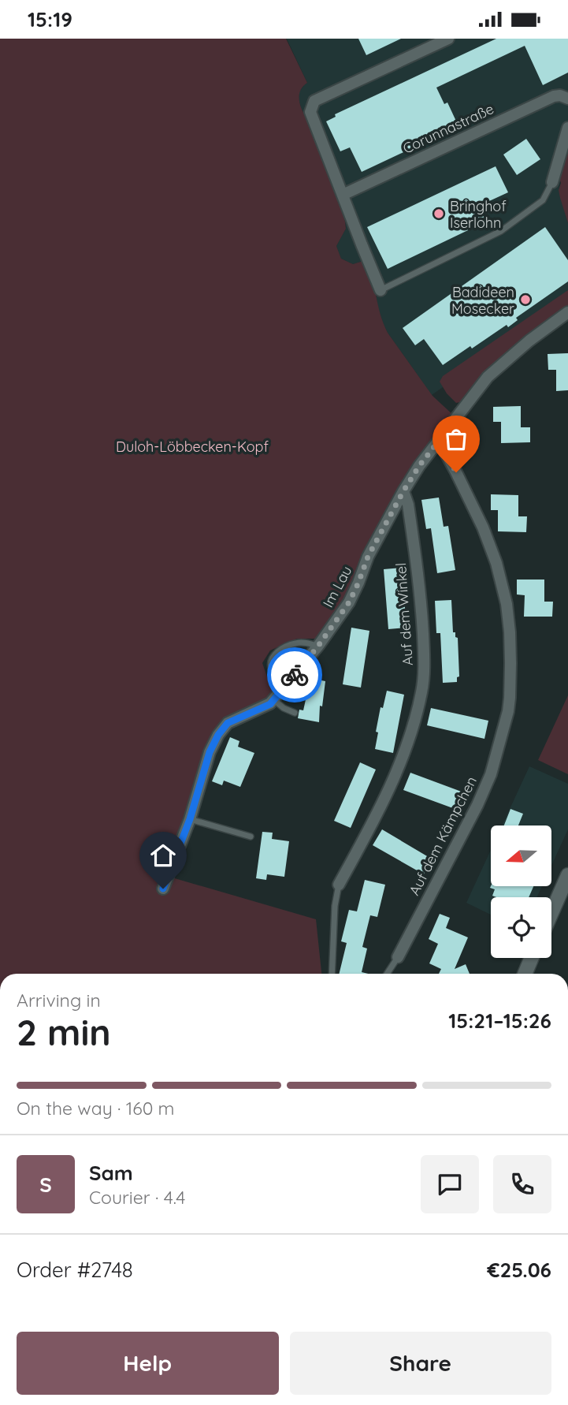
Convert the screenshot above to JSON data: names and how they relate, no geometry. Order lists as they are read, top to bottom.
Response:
{
  "streets": {
    "street": [
      "Corunnastraße",
      "Im Lau",
      "Auf dem Winkel",
      "Auf dem Kämpchen"
    ]
  },
  "crossings": [
    ["Im Lau", "Auf dem Winkel"],
    ["Im Lau", "Auf dem Kämpchen"]
  ],
  "parks": ["Duloh-Löbbecken-Kopf"],
  "places": ["Bringhof Iserlohn", "Badideen Mosecker"],
  "north": "left",
  "page": {
    "status": "15:19",
    "heading": ["2 min", "Arriving in", "15:21–15:26"],
    "panel": [
      "Sam",
      "Courier · 4.4",
      "Order #2748",
      "€25.06"
    ],
    "bar": "On the way · 160 m",
    "round": "S",
    "buttons": ["Help", "Share"]
  }
}
